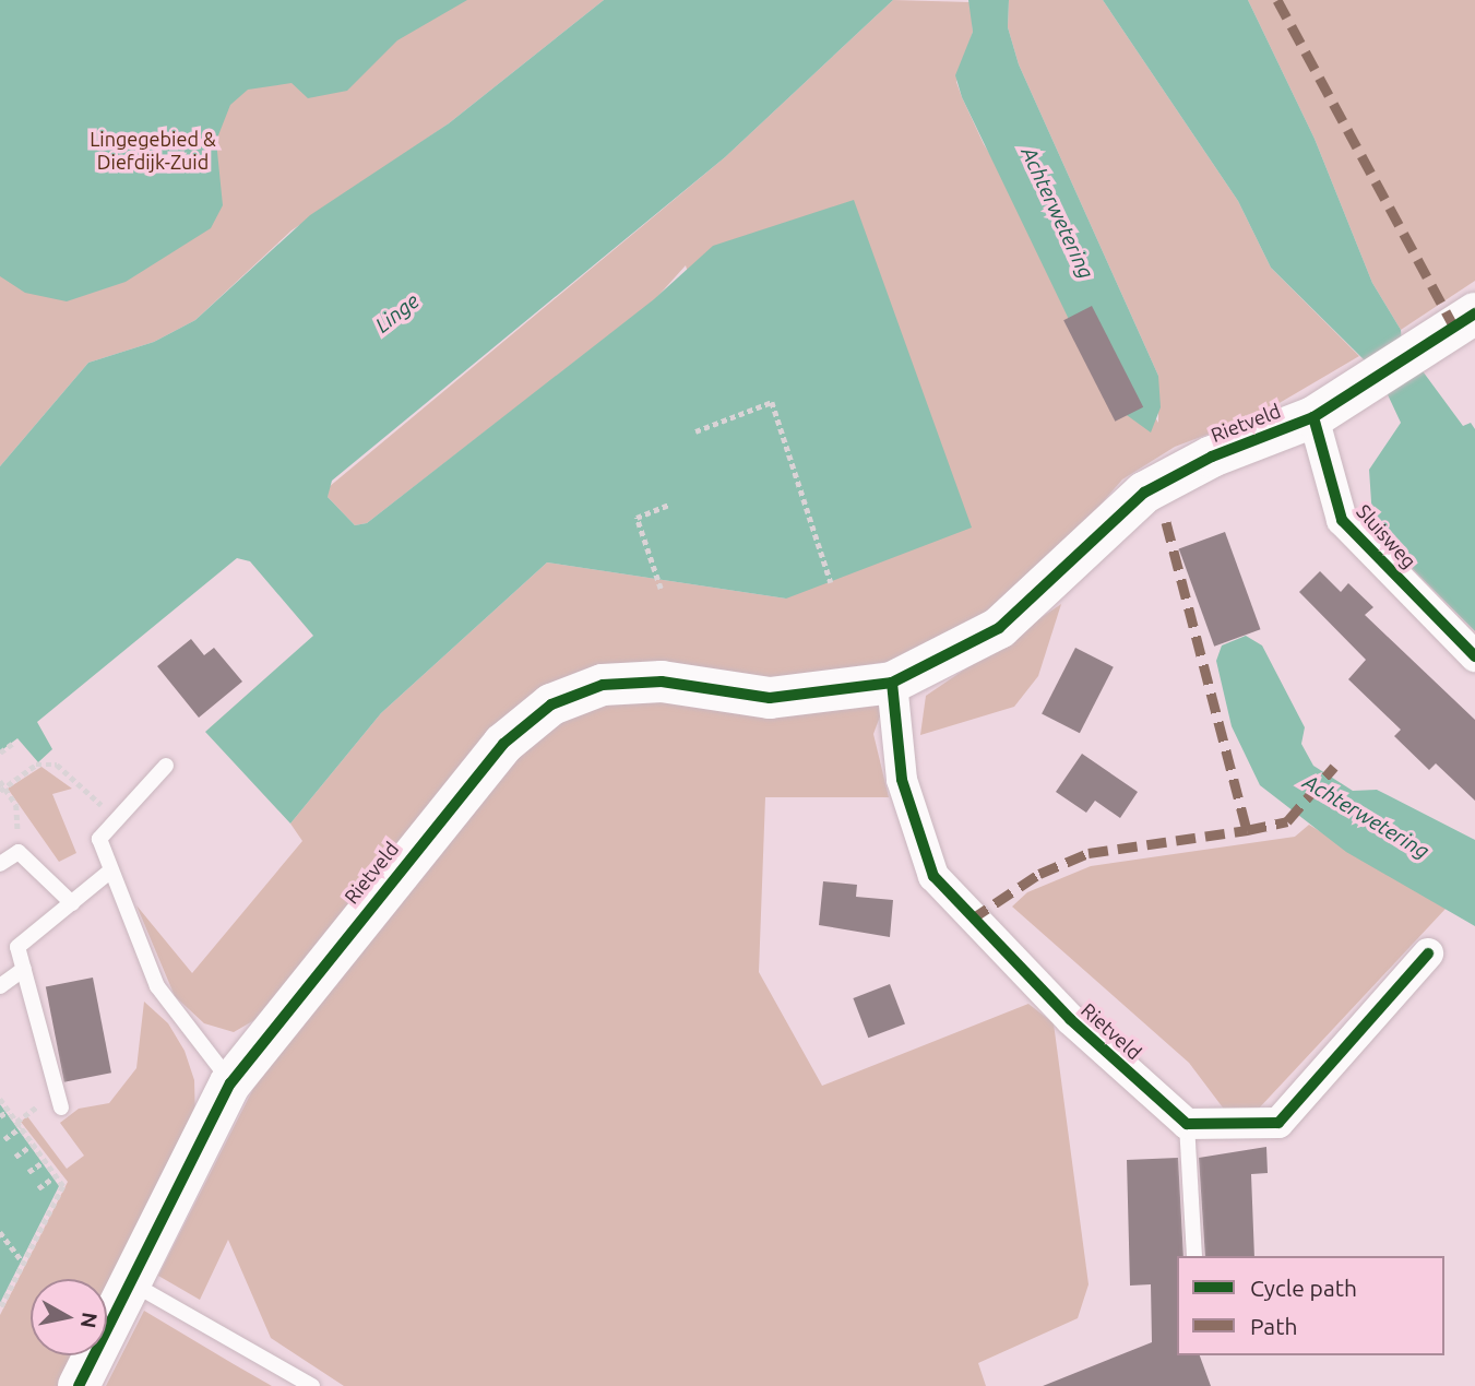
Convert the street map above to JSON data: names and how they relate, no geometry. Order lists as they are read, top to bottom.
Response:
{
  "streets": {
    "street": ["Rietveld", "Sluisweg"]
  },
  "crossings": [
    ["Rietveld", "Sluisweg"]
  ],
  "water": ["Achterwetering", "Linge"],
  "parks": ["Lingegebied & Diefdijk-Zuid"],
  "legend": ["Cycle path", "Path"],
  "north": "right"
}
